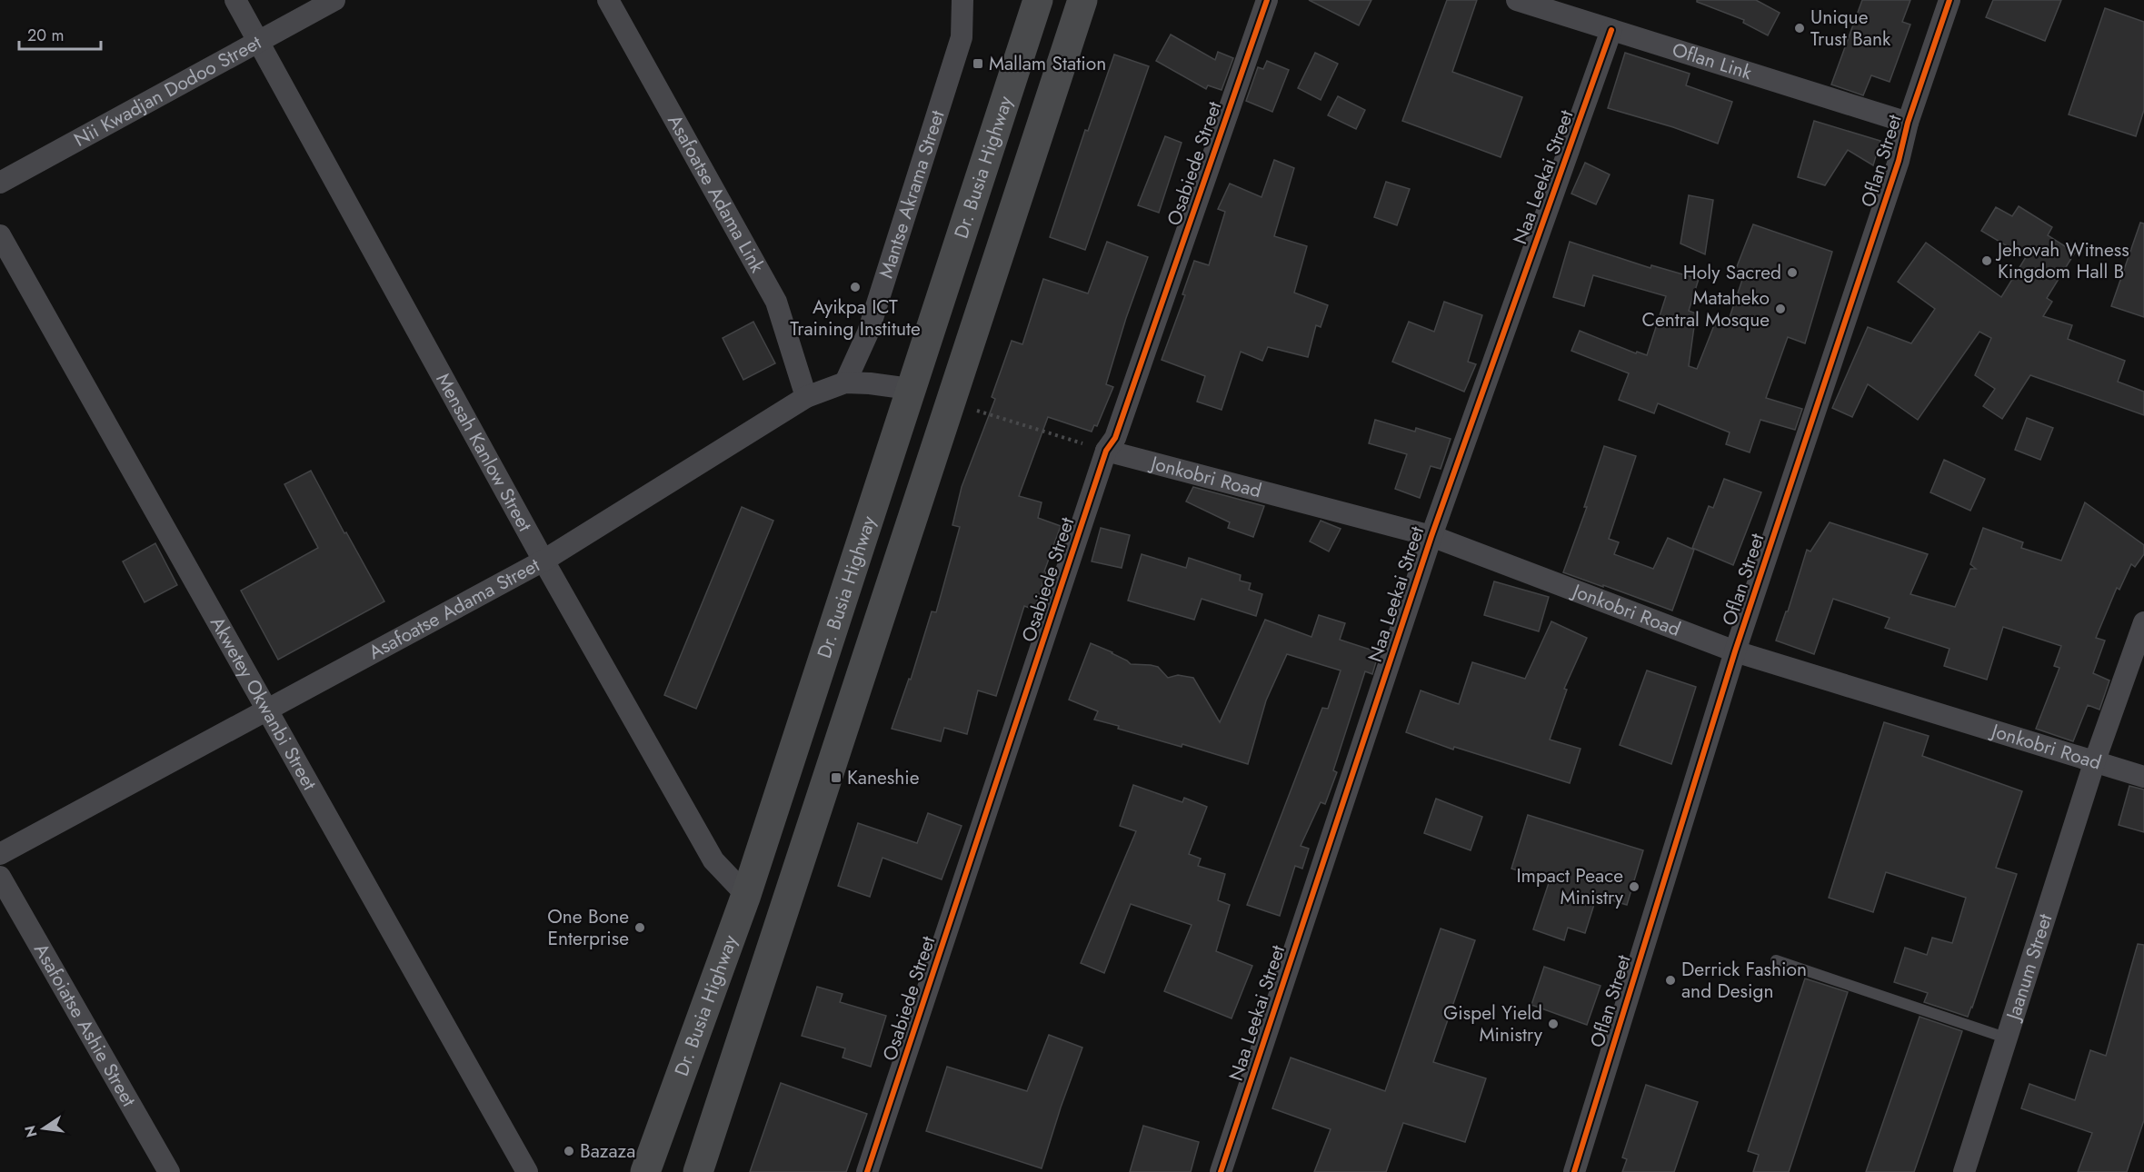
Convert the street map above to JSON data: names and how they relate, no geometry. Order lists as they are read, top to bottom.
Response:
{
  "streets": {
    "highway": ["Dr. Busia Highway"],
    "street": [
      "Oflan Link",
      "Nii Kwadjan Dodoo Street",
      "Oflan Street",
      "Osabiede Street",
      "Naa Leekai Street",
      "Mantse Akrama Street",
      "Asafoatse Adama Link",
      "Mensah Kanlow Street",
      "Jonkobri Road",
      "Asafoatse Adama Street",
      "Akwetey Okwanbi Street",
      "Jaanum Street",
      "Asafoiatse Ashie Street"
    ]
  },
  "crossings": [
    ["Oflan Link", "Oflan Street"],
    ["Oflan Link", "Naa Leekai Street"],
    ["Nii Kwadjan Dodoo Street", "Mensah Kanlow Street"],
    ["Oflan Street", "Jonkobri Road"],
    ["Osabiede Street", "Jonkobri Road"],
    ["Dr. Busia Highway", "Mensah Kanlow Street"],
    ["Dr. Busia Highway", "Asafoatse Adama Street"],
    ["Naa Leekai Street", "Jonkobri Road"],
    ["Mantse Akrama Street", "Asafoatse Adama Street"],
    ["Asafoatse Adama Link", "Asafoatse Adama Street"],
    ["Mensah Kanlow Street", "Asafoatse Adama Street"],
    ["Jonkobri Road", "Jaanum Street"],
    ["Asafoatse Adama Street", "Akwetey Okwanbi Street"]
  ],
  "places": {
    "other": [
      "Unique Trust Bank",
      "Jehovah Witness Kingdom Hall B",
      "Holy Sacred",
      "Ayikpa ICT Training Institute",
      "Mataheko Central Mosque",
      "Impact Peace Ministry",
      "One Bone Enterprise",
      "Derrick Fashion and Design",
      "Gispel Yield Ministry",
      "Bazaza"
    ],
    "transit": ["Mallam Station", "Kaneshie"]
  },
  "scale_bar": "20 m",
  "north": "left"
}
